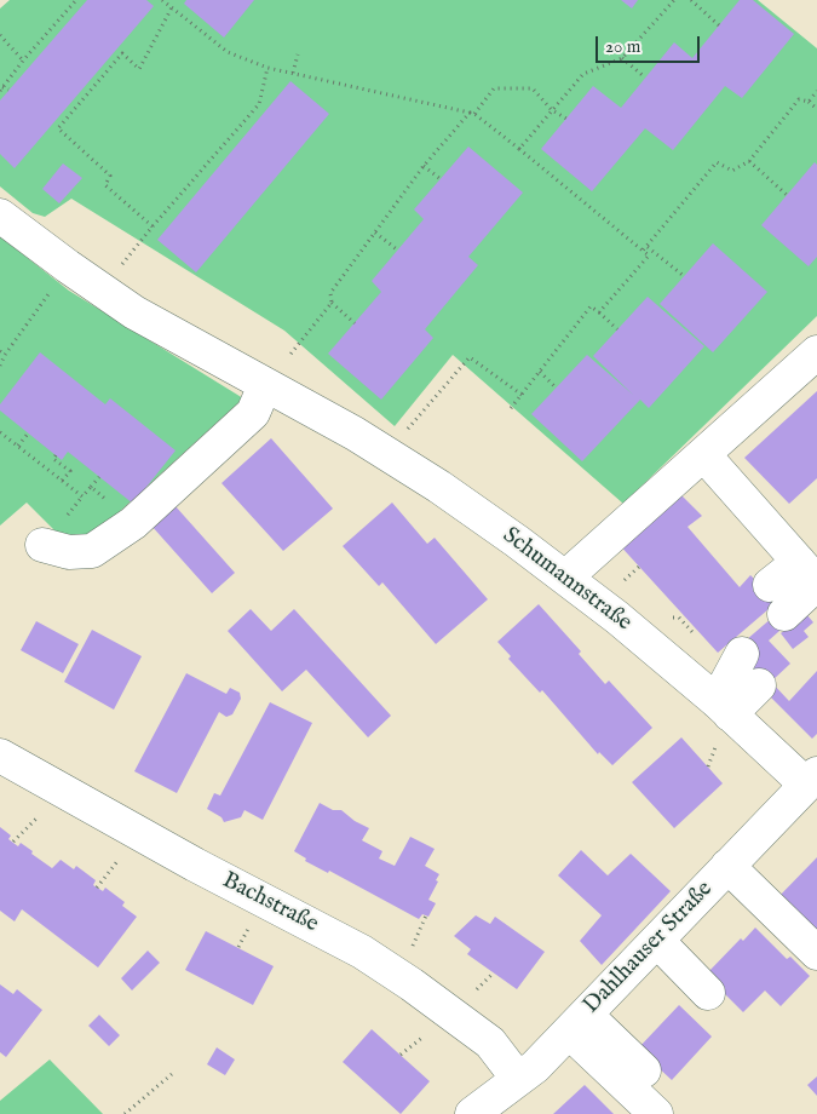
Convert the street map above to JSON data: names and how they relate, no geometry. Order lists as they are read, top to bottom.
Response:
{
  "streets": {
    "street": ["Schumannstraße", "Bachstraße", "Dahlhauser Straße"]
  },
  "crossings": [
    ["Schumannstraße", "Dahlhauser Straße"],
    ["Bachstraße", "Dahlhauser Straße"]
  ],
  "scale_bar": "20 m"
}
